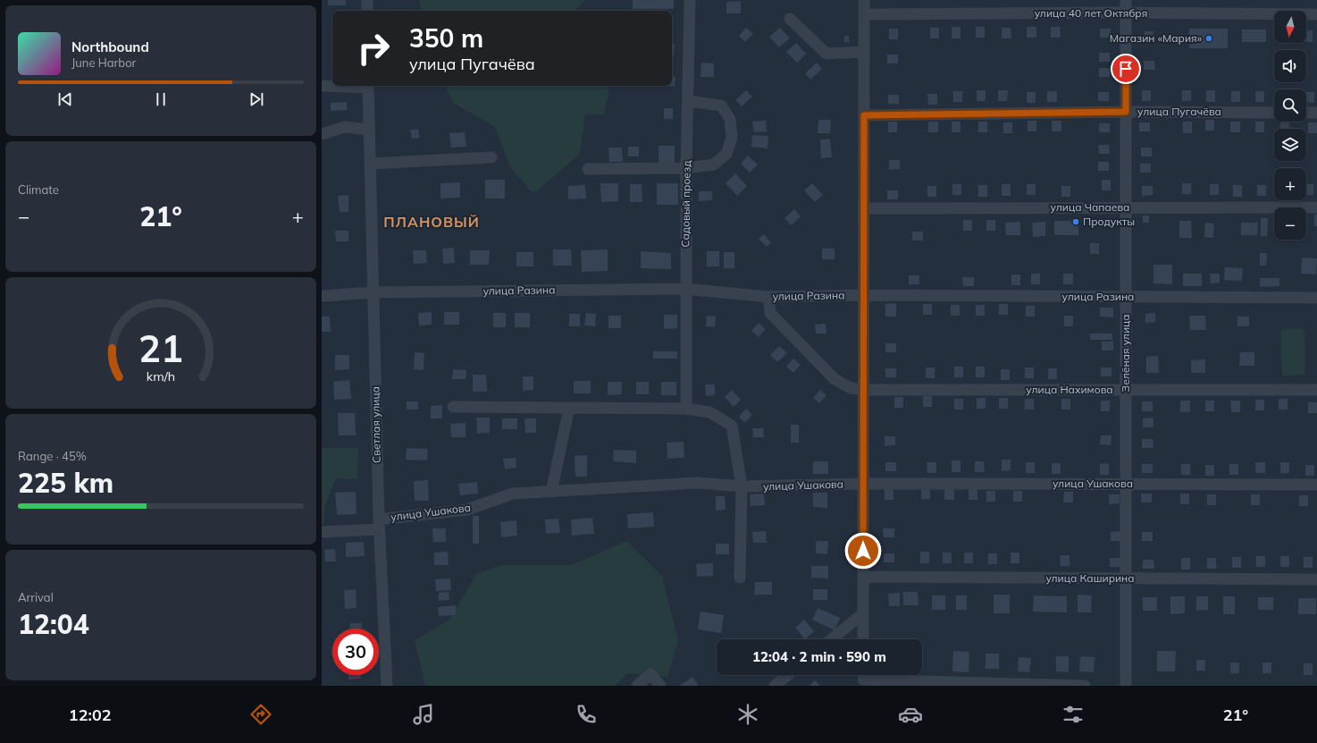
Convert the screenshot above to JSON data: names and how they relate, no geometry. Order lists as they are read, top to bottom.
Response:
{
  "streets": {
    "street": [
      "улица 40 лет Октября",
      "улица Пугачёва",
      "Садовый проезд",
      "улица Чапаева",
      "улица Разина",
      "Зелёная улица",
      "улица Нахимова",
      "Светлая улица",
      "улица Ушакова",
      "улица Каширина"
    ]
  },
  "crossings": [
    ["улица 40 лет Октября", "Зелёная улица"],
    ["улица Пугачёва", "Зелёная улица"],
    ["Садовый проезд", "улица Разина"],
    ["улица Чапаева", "Зелёная улица"],
    ["улица Разина", "Зелёная улица"],
    ["улица Разина", "улица Нахимова"],
    ["улица Разина", "Светлая улица"],
    ["Зелёная улица", "улица Нахимова"],
    ["Зелёная улица", "улица Ушакова"],
    ["Зелёная улица", "улица Каширина"],
    ["Светлая улица", "улица Ушакова"]
  ],
  "districts": ["ПЛАНОВЫЙ"],
  "places": ["Магазин «Мария»", "Продукты"],
  "north": "bottom",
  "page": {
    "map_buttons": ["+", "−"],
    "turn": ["350 m", "улица Пугачёва"],
    "song": ["Northbound", "June Harbor"],
    "tile": [
      "Climate",
      ["Range · 45%", "225 km"],
      ["Arrival", "12:04"]
    ],
    "heat": ["−", "21°", "+"],
    "limit": "30",
    "trip": "12:04 · 2 min · 590 m",
    "tabs": ["12:02", "21°"],
    "gauge": ["21", "km/h"]
  }
}
